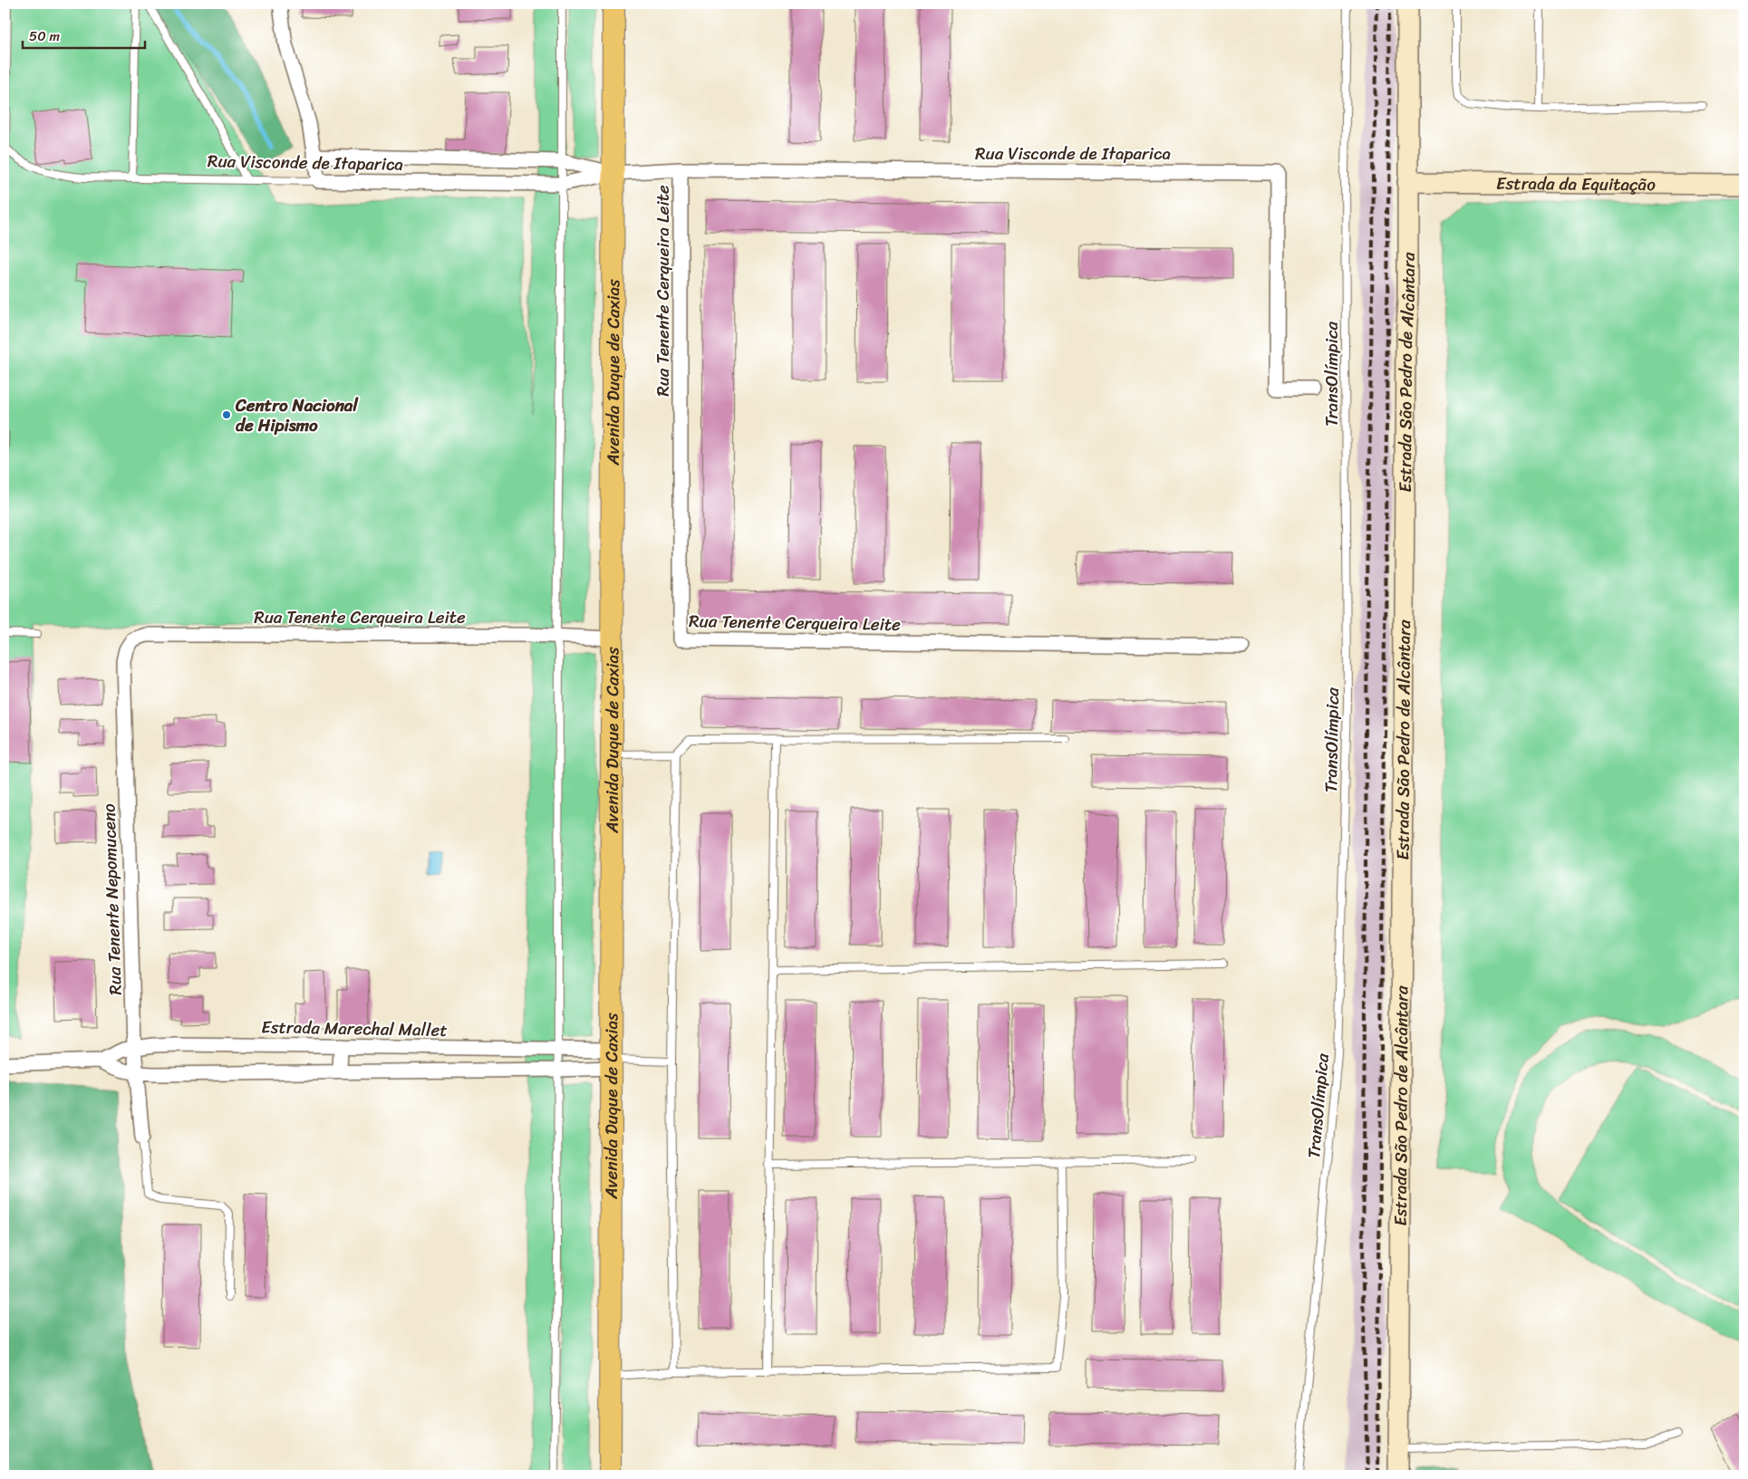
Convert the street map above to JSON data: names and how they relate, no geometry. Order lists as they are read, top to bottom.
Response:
{
  "streets": {
    "main road": ["Avenida Duque de Caxias"],
    "street": [
      "Rua Visconde de Itaparica",
      "Estrada da Equitação",
      "Rua Tenente Cerqueira Leite",
      "Estrada São Pedro de Alcântara",
      "Rua Tenente Nepomuceno",
      "Estrada Marechal Mallet"
    ],
    "lane": ["TransOlímpica"]
  },
  "crossings": [
    ["Rua Visconde de Itaparica", "Rua Tenente Cerqueira Leite"],
    ["Rua Visconde de Itaparica", "Avenida Duque de Caxias"],
    ["Estrada da Equitação", "Estrada São Pedro de Alcântara"],
    ["Rua Tenente Cerqueira Leite", "Avenida Duque de Caxias"],
    ["Rua Tenente Cerqueira Leite", "Rua Tenente Nepomuceno"],
    ["Avenida Duque de Caxias", "Estrada Marechal Mallet"],
    ["Rua Tenente Nepomuceno", "Estrada Marechal Mallet"]
  ],
  "places": ["Centro Nacional de Hipismo"],
  "scale_bar": "50 m"
}
